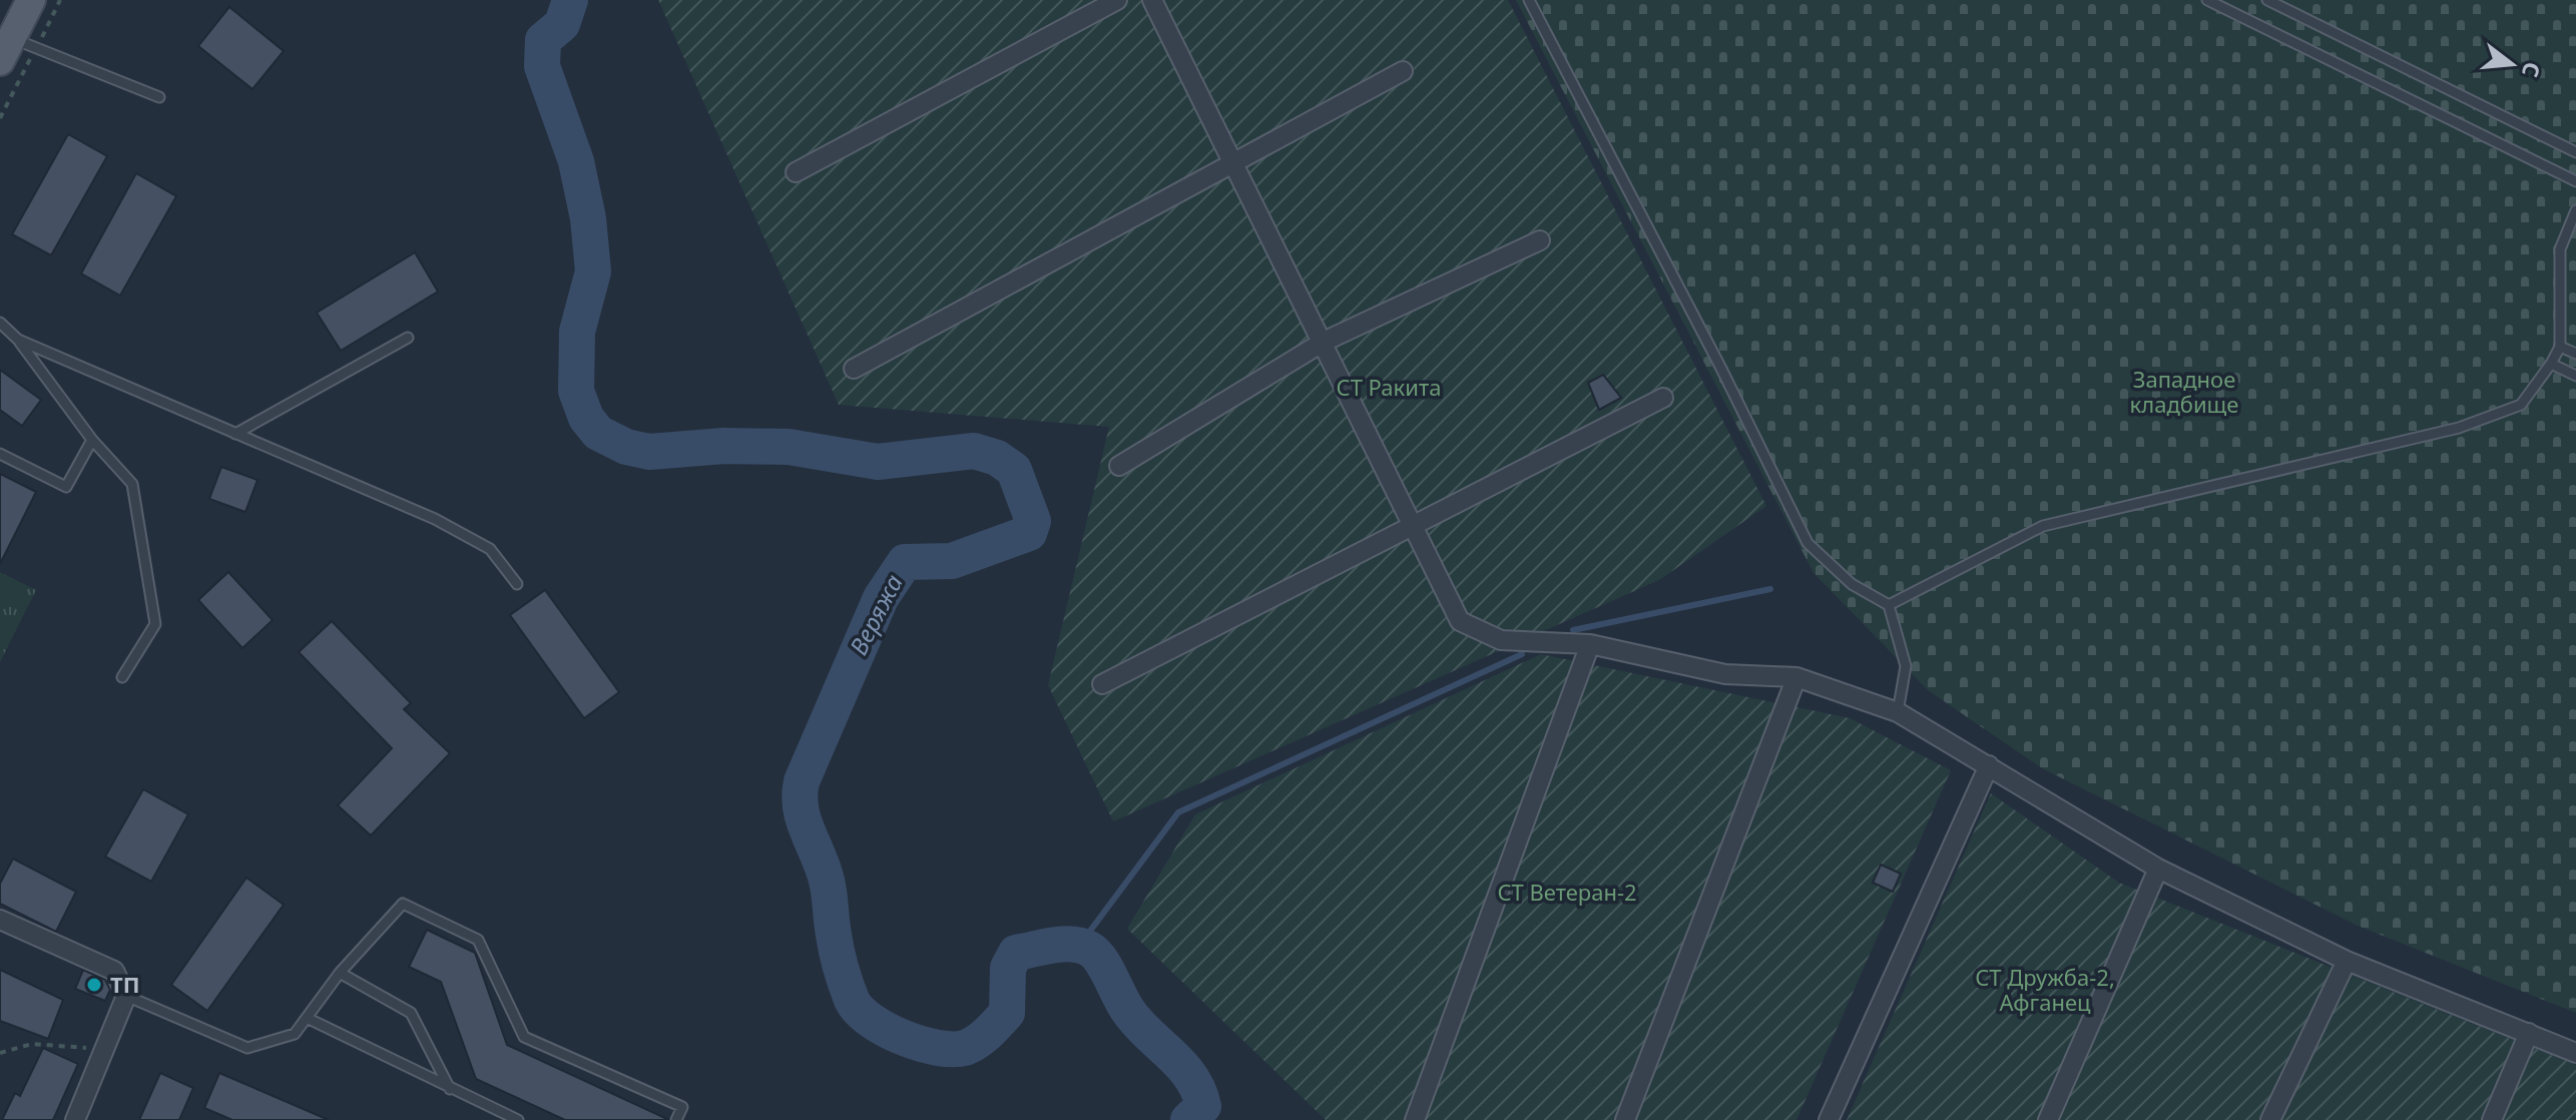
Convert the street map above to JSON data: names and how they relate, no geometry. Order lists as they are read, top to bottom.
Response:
{
  "water": ["Веряжа"],
  "parks": [
    "Западное кладбище",
    "СТ Ракита",
    "СТ Ветеран-2",
    "СТ Дружба-2, Афганец"
  ],
  "places": ["ТП"],
  "north": "right"
}
